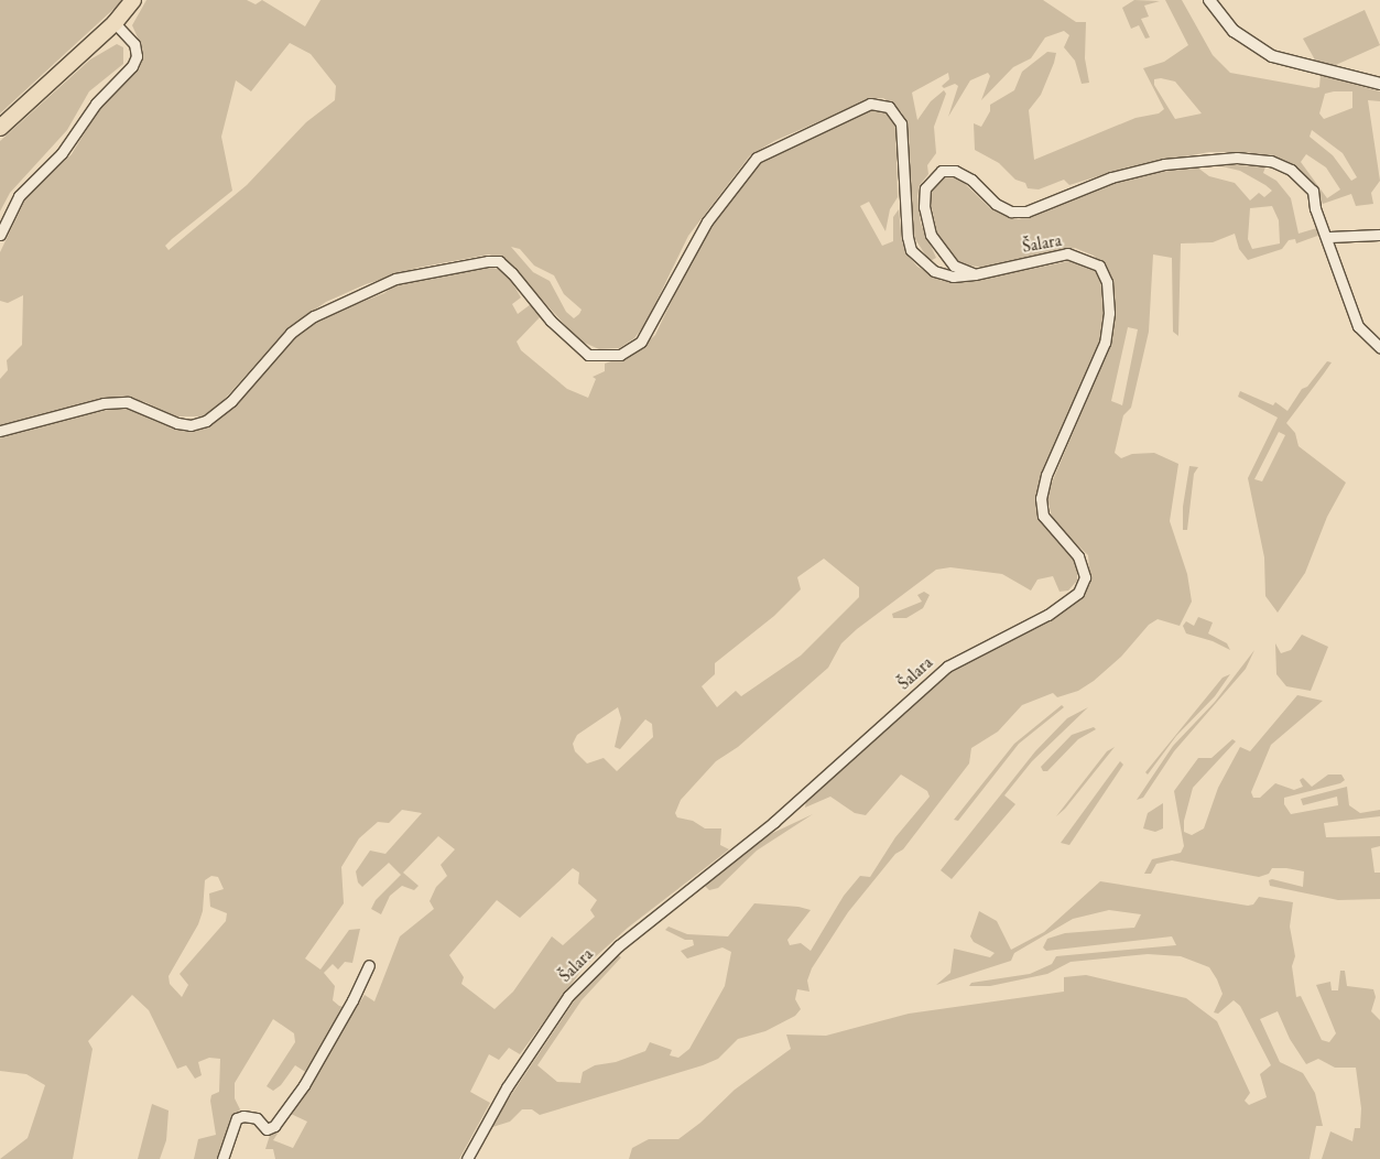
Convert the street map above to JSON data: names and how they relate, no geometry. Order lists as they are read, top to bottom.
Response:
{
  "streets": {
    "street": ["Šalara"]
  }
}
